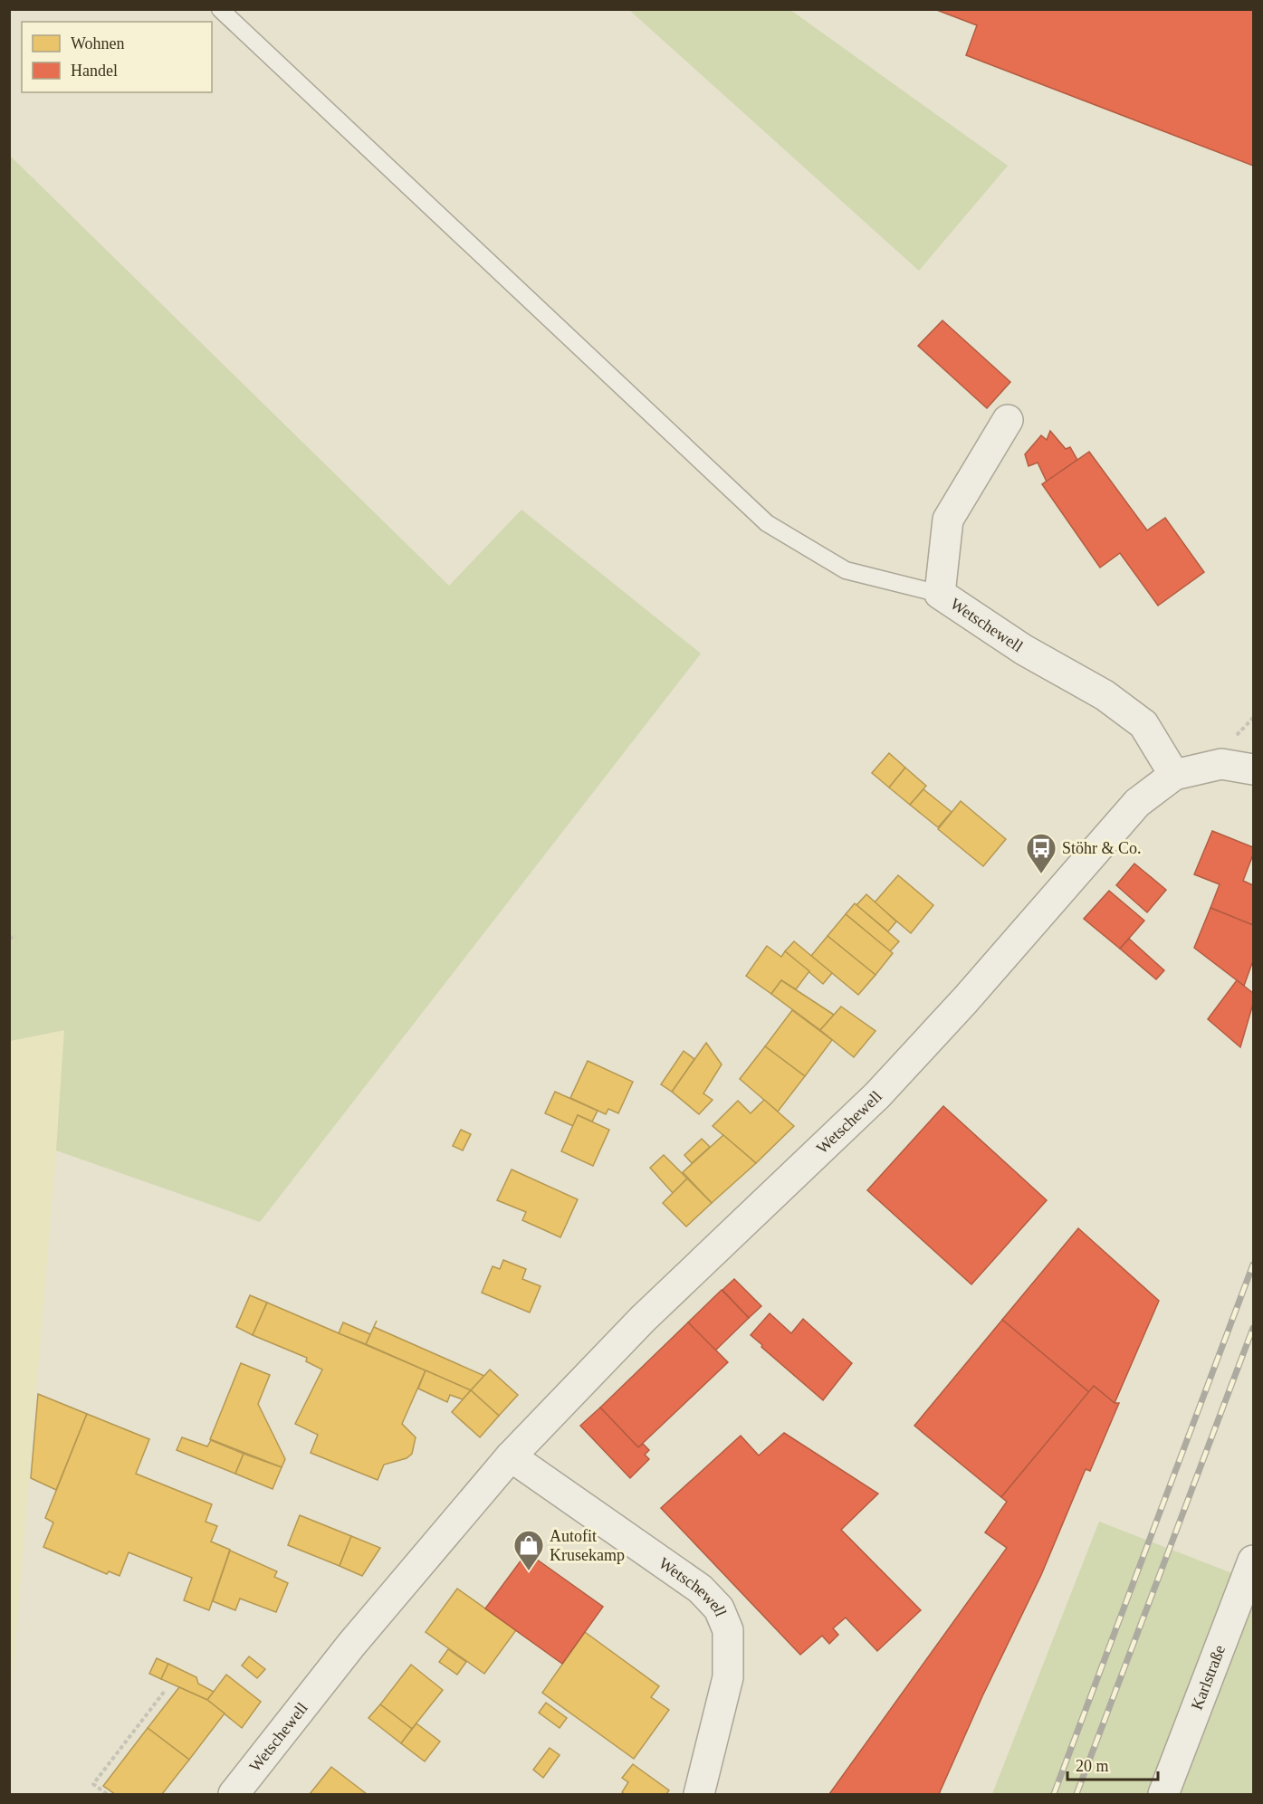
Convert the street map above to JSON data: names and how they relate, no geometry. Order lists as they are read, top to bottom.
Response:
{
  "streets": {
    "street": ["Wetschewell", "Karlstraße"]
  },
  "places": {
    "bus stop": ["Stöhr & Co."],
    "shop": ["Autofit Krusekamp"]
  },
  "legend": ["Wohnen", "Handel"],
  "scale_bar": "20 m"
}
